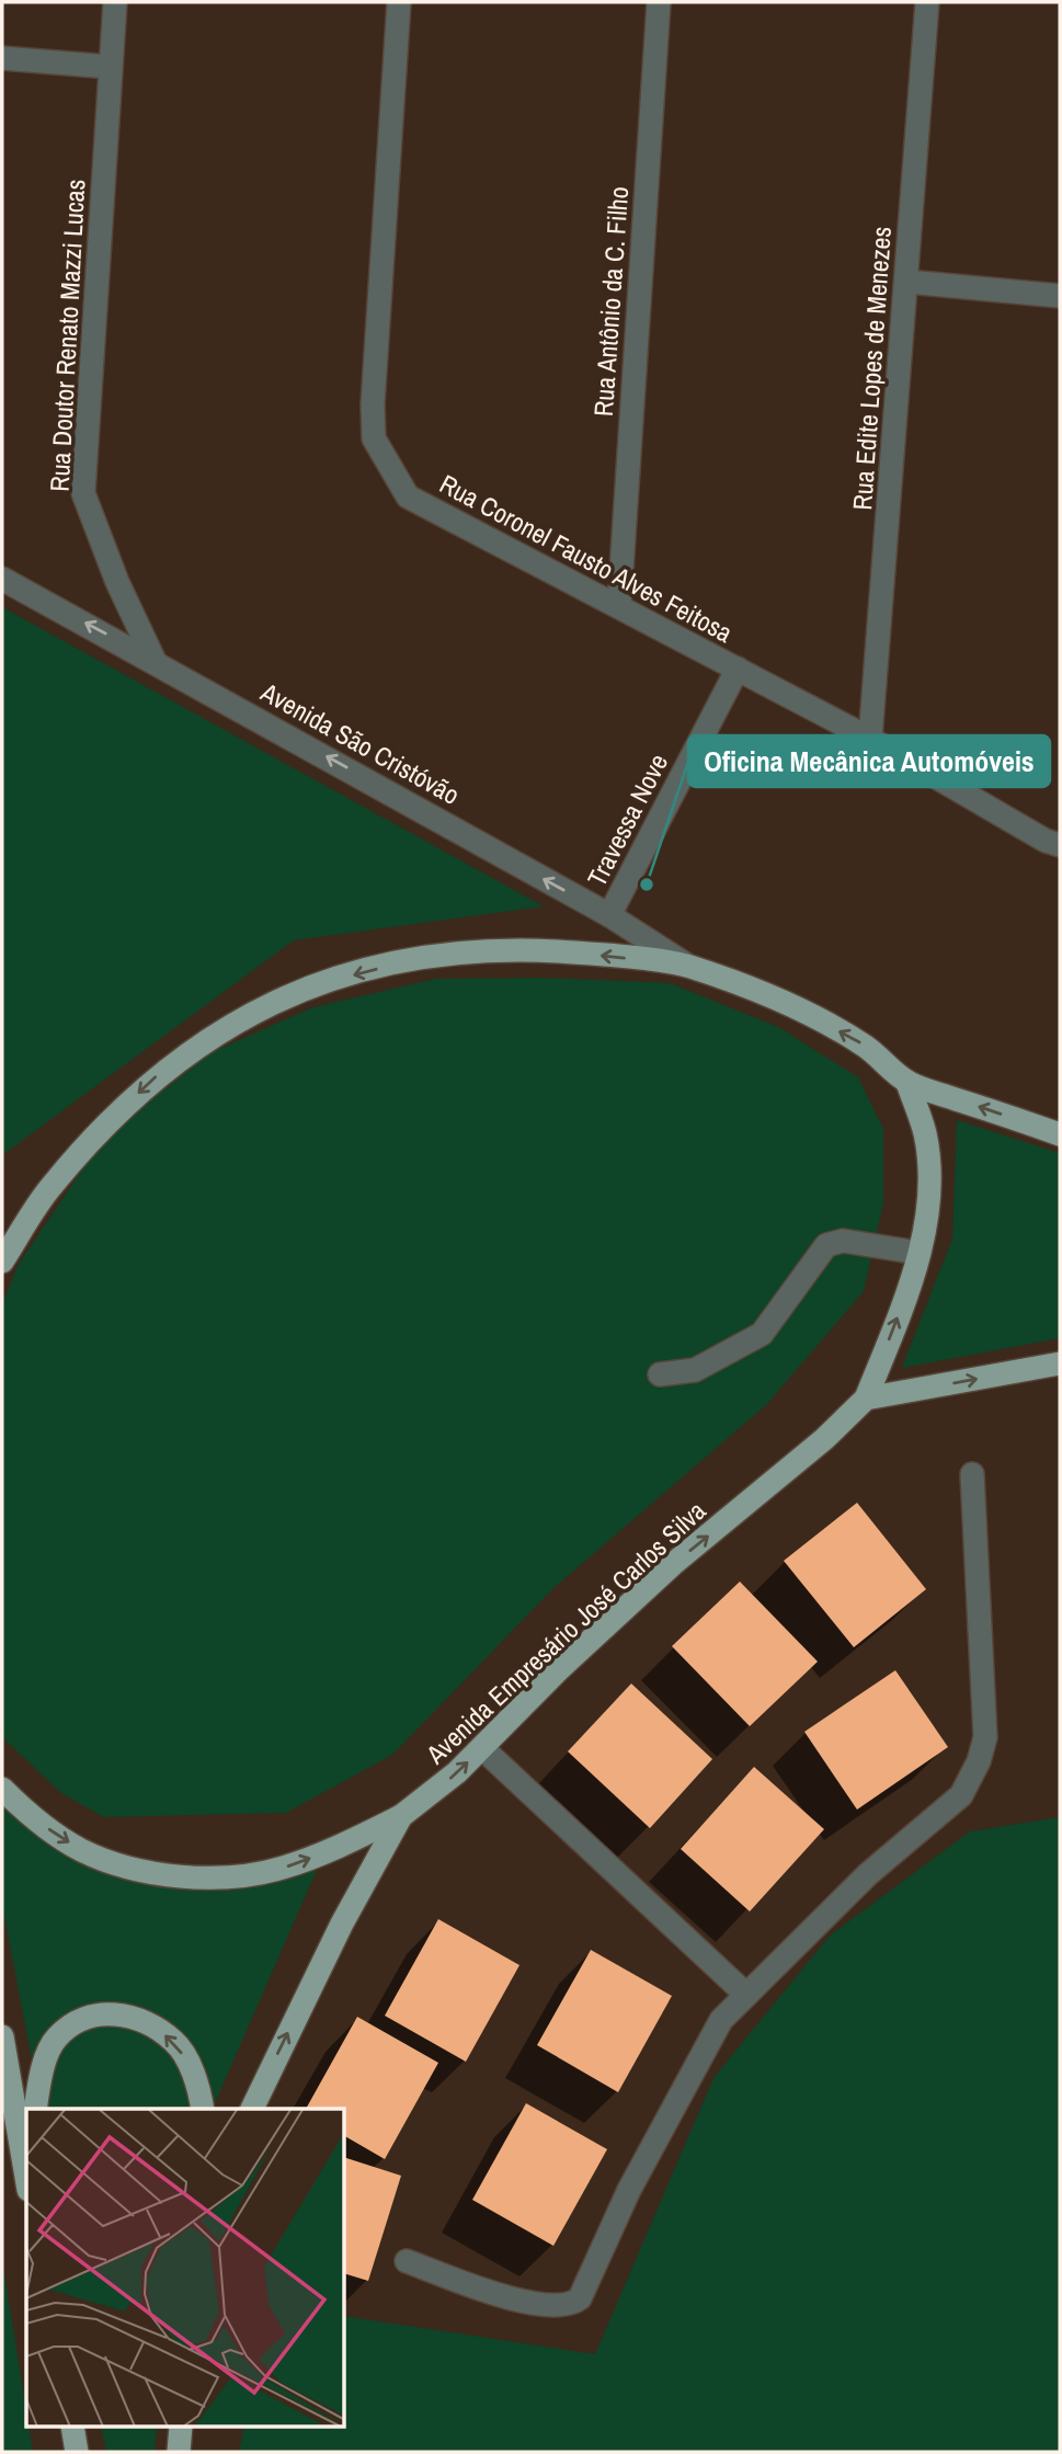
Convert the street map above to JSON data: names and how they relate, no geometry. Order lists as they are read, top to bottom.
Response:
{
  "streets": {
    "main road": ["Avenida Empresário José Carlos Silva"],
    "street": [
      "Rua Antônio da C. Filho",
      "Rua Doutor Renato Mazzi Lucas",
      "Rua Edite Lopes de Menezes",
      "Rua Coronel Fausto Alves Feitosa",
      "Avenida São Cristóvão",
      "Travessa Nove"
    ]
  },
  "crossings": [
    ["Rua Antônio da C. Filho", "Rua Coronel Fausto Alves Feitosa"],
    ["Rua Doutor Renato Mazzi Lucas", "Avenida São Cristóvão"],
    ["Rua Edite Lopes de Menezes", "Rua Coronel Fausto Alves Feitosa"],
    ["Rua Coronel Fausto Alves Feitosa", "Travessa Nove"],
    ["Avenida São Cristóvão", "Travessa Nove"]
  ],
  "one_way": ["Avenida São Cristóvão", "Avenida Empresário José Carlos Silva"],
  "places": ["Oficina Mecânica Automóveis"]
}
